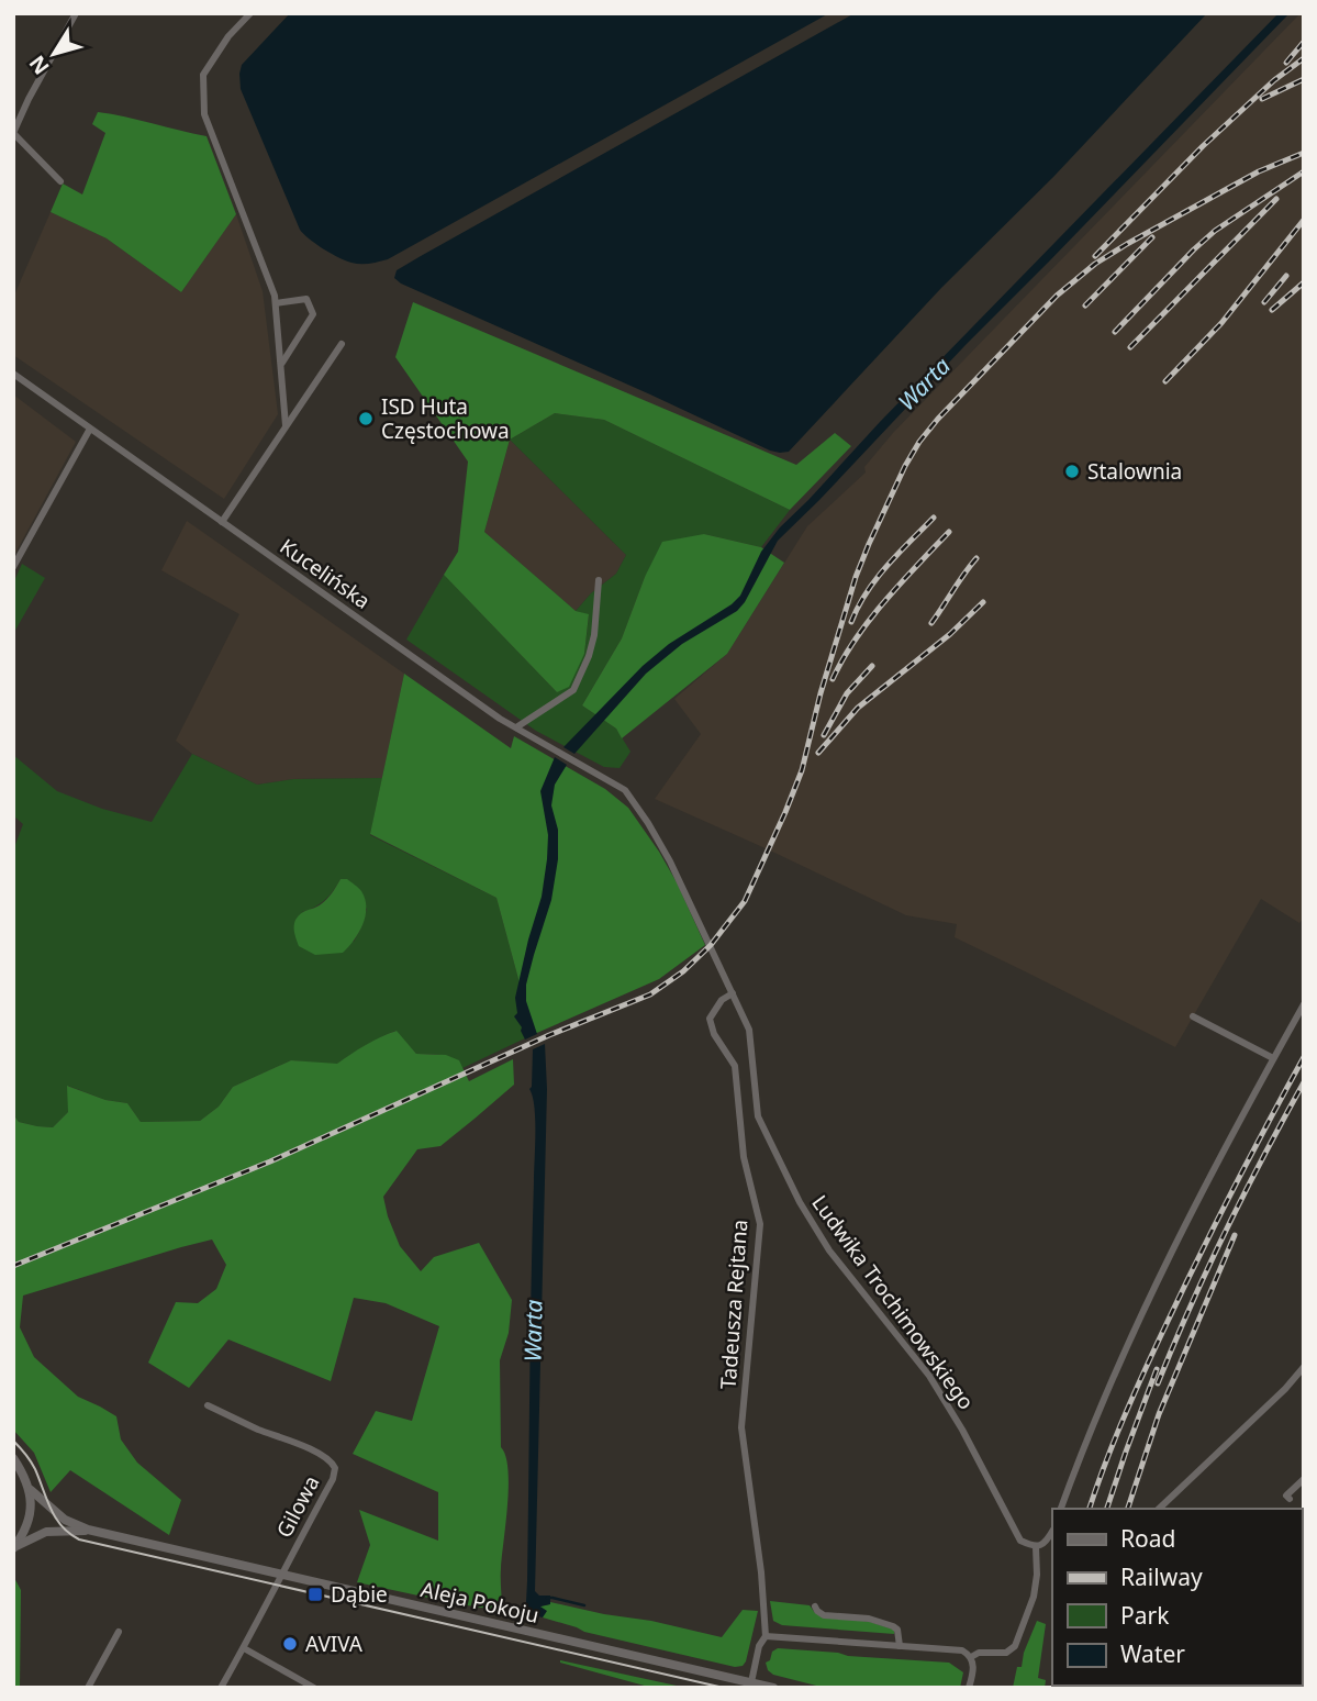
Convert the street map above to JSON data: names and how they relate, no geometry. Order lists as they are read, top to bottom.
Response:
{
  "streets": {
    "street": [
      "Kucelińska",
      "Ludwika Trochimowskiego",
      "Tadeusza Rejtana",
      "Gilowa",
      "Aleja Pokoju"
    ]
  },
  "crossings": [
    ["Kucelińska", "Ludwika Trochimowskiego"],
    ["Ludwika Trochimowskiego", "Tadeusza Rejtana"],
    ["Tadeusza Rejtana", "Aleja Pokoju"],
    ["Gilowa", "Aleja Pokoju"]
  ],
  "water": ["Warta"],
  "places": {
    "other": ["ISD Huta Częstochowa", "Stalownia", "AVIVA"],
    "transit": ["Dąbie"]
  },
  "legend": [
    "Road",
    "Railway",
    "Park",
    "Water"
  ],
  "north": "bottom left"
}
